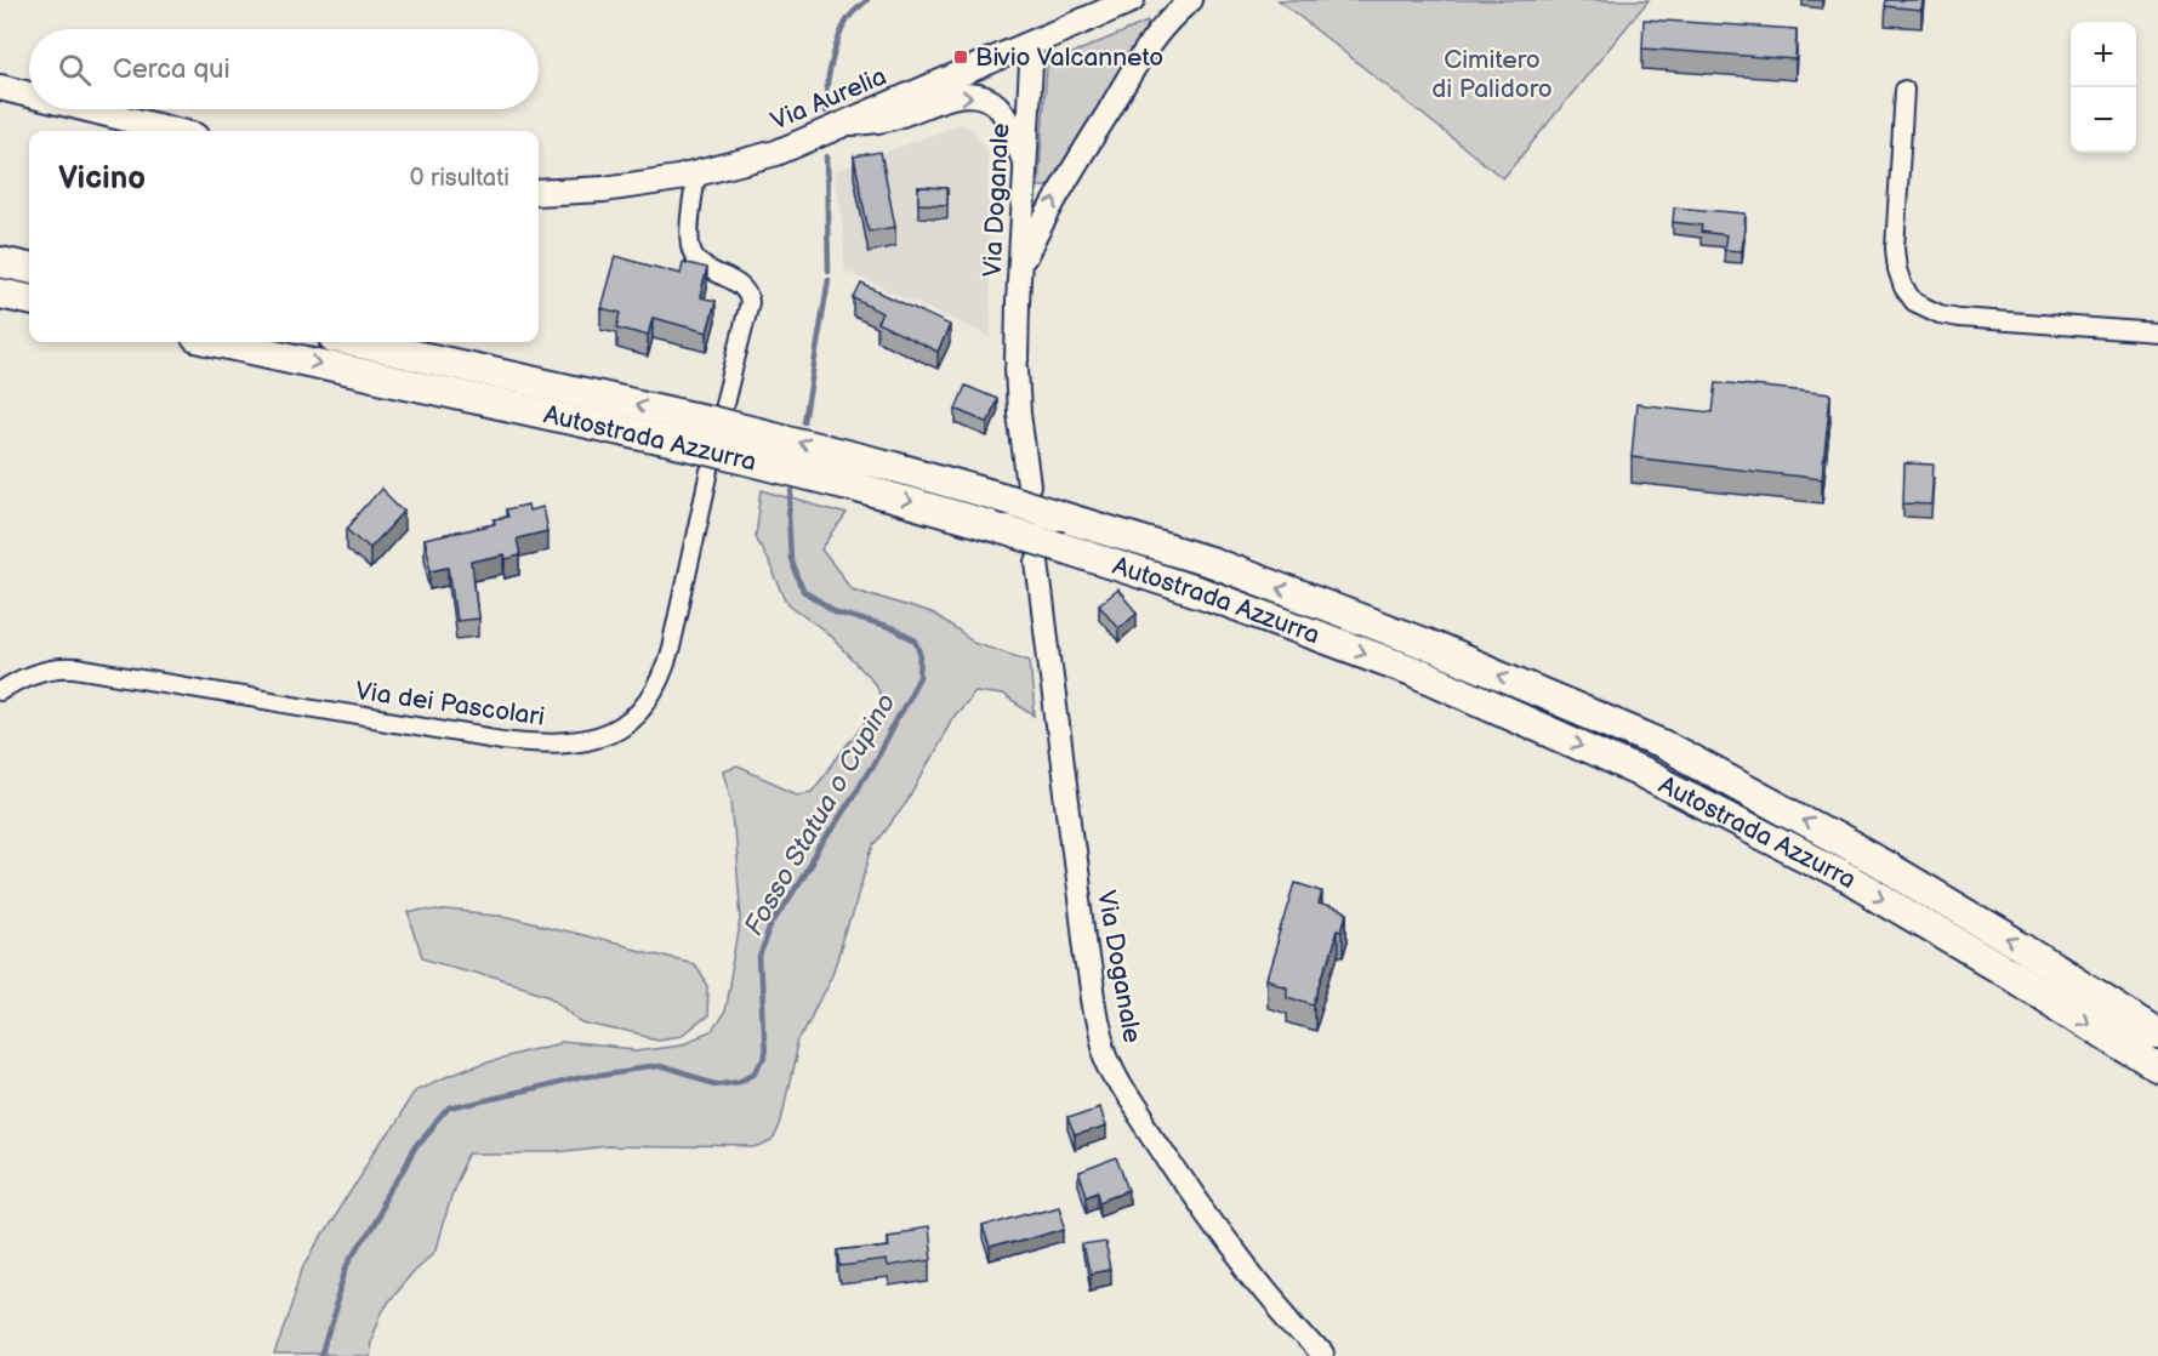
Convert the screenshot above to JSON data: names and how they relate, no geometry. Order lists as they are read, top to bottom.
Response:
{
  "streets": {
    "highway": ["Autostrada Azzurra"],
    "main road": ["Via Aurelia", "Via Doganale"],
    "street": ["Via dei Pascolari"]
  },
  "crossings": [
    ["Via Aurelia", "Via Doganale"],
    ["Via Aurelia", "Via dei Pascolari"],
    ["Via Doganale", "Autostrada Azzurra"],
    ["Autostrada Azzurra", "Via dei Pascolari"]
  ],
  "water": ["Fosso Statua o Cupino"],
  "parks": ["Cimitero di Palidoro"],
  "places": {
    "transit": ["Bivio Valcanneto"]
  },
  "page": {
    "map_buttons": ["+", "−"],
    "search": "Cerca qui",
    "heading": ["Vicino", "0 risultati"]
  }
}
